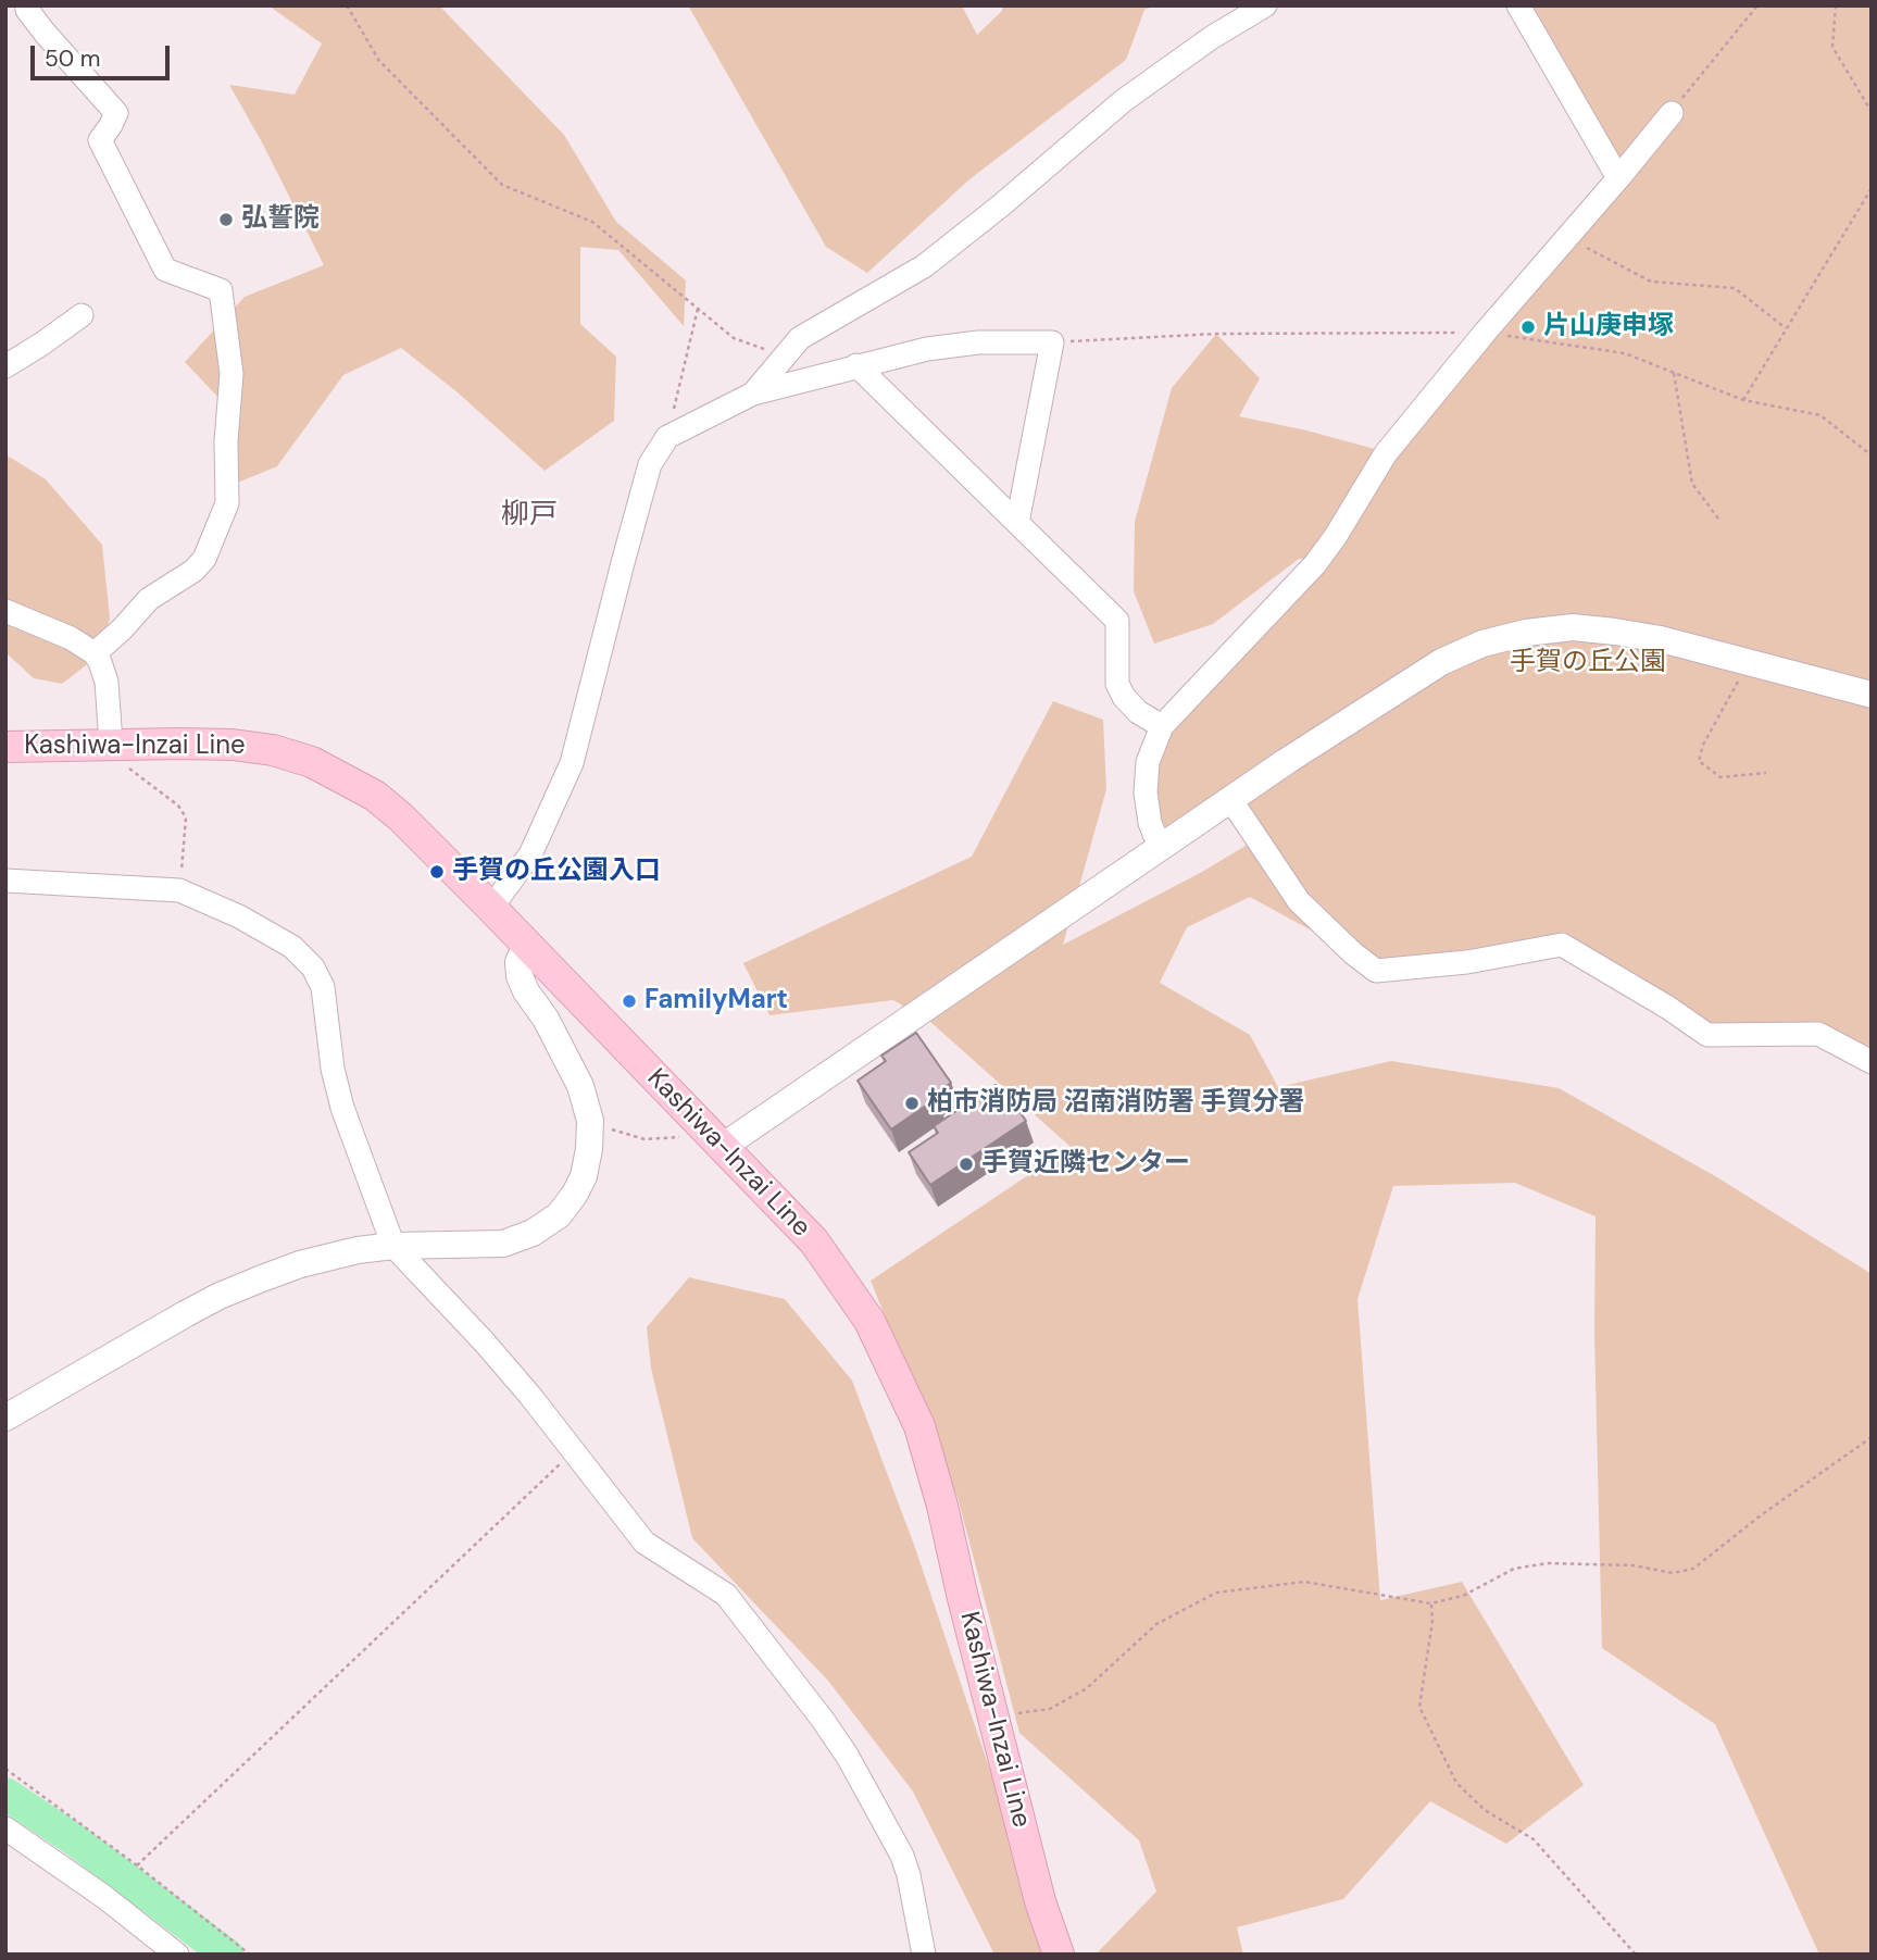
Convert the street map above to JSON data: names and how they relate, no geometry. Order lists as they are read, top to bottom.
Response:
{
  "streets": {
    "main road": ["Kashiwa-Inzai Line"]
  },
  "districts": ["柳戸"],
  "parks": ["手賀の丘公園"],
  "places": [
    "弘誓院",
    "片山庚申塚",
    "手賀の丘公園入口",
    "FamilyMart",
    "柏市消防局 沼南消防署 手賀分署",
    "手賀近隣センター"
  ],
  "scale_bar": "50 m"
}
